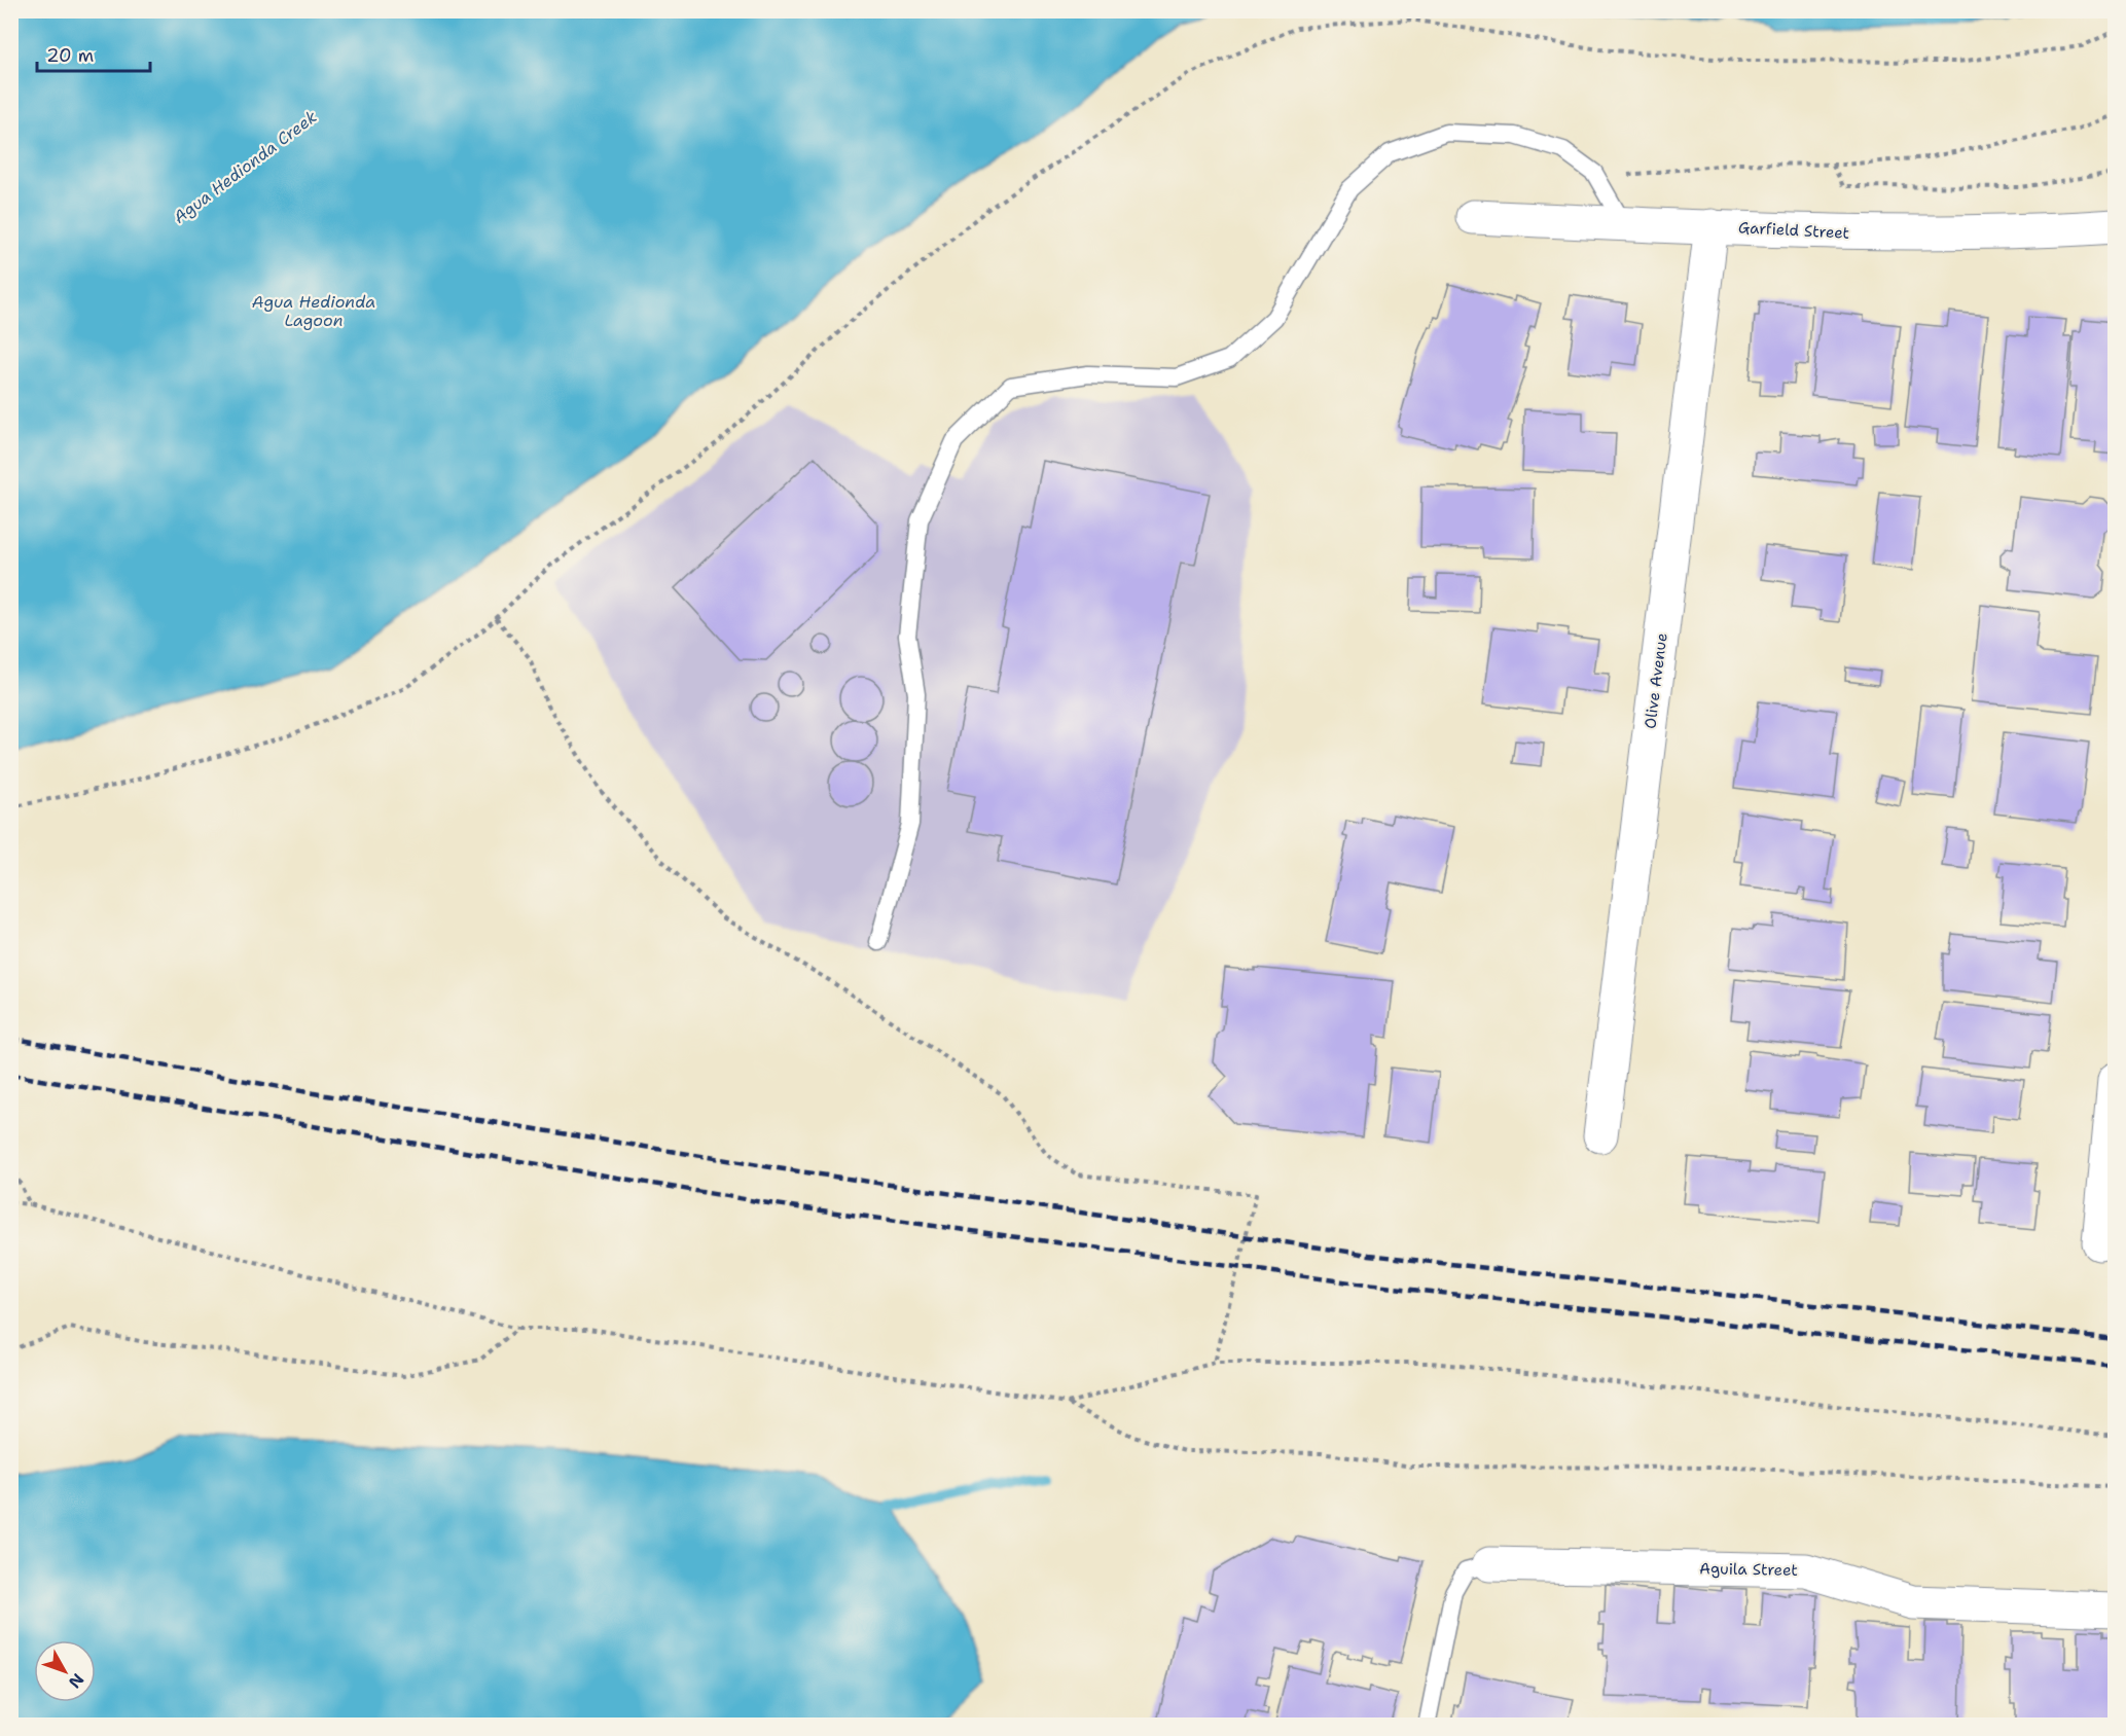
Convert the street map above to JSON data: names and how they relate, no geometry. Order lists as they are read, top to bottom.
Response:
{
  "streets": {
    "street": ["Garfield Street", "Olive Avenue", "Aguila Street"]
  },
  "crossings": [
    ["Garfield Street", "Olive Avenue"]
  ],
  "water": ["Agua Hedionda Creek", "Agua Hedionda Lagoon"],
  "scale_bar": "20 m",
  "north": "bottom right"
}
